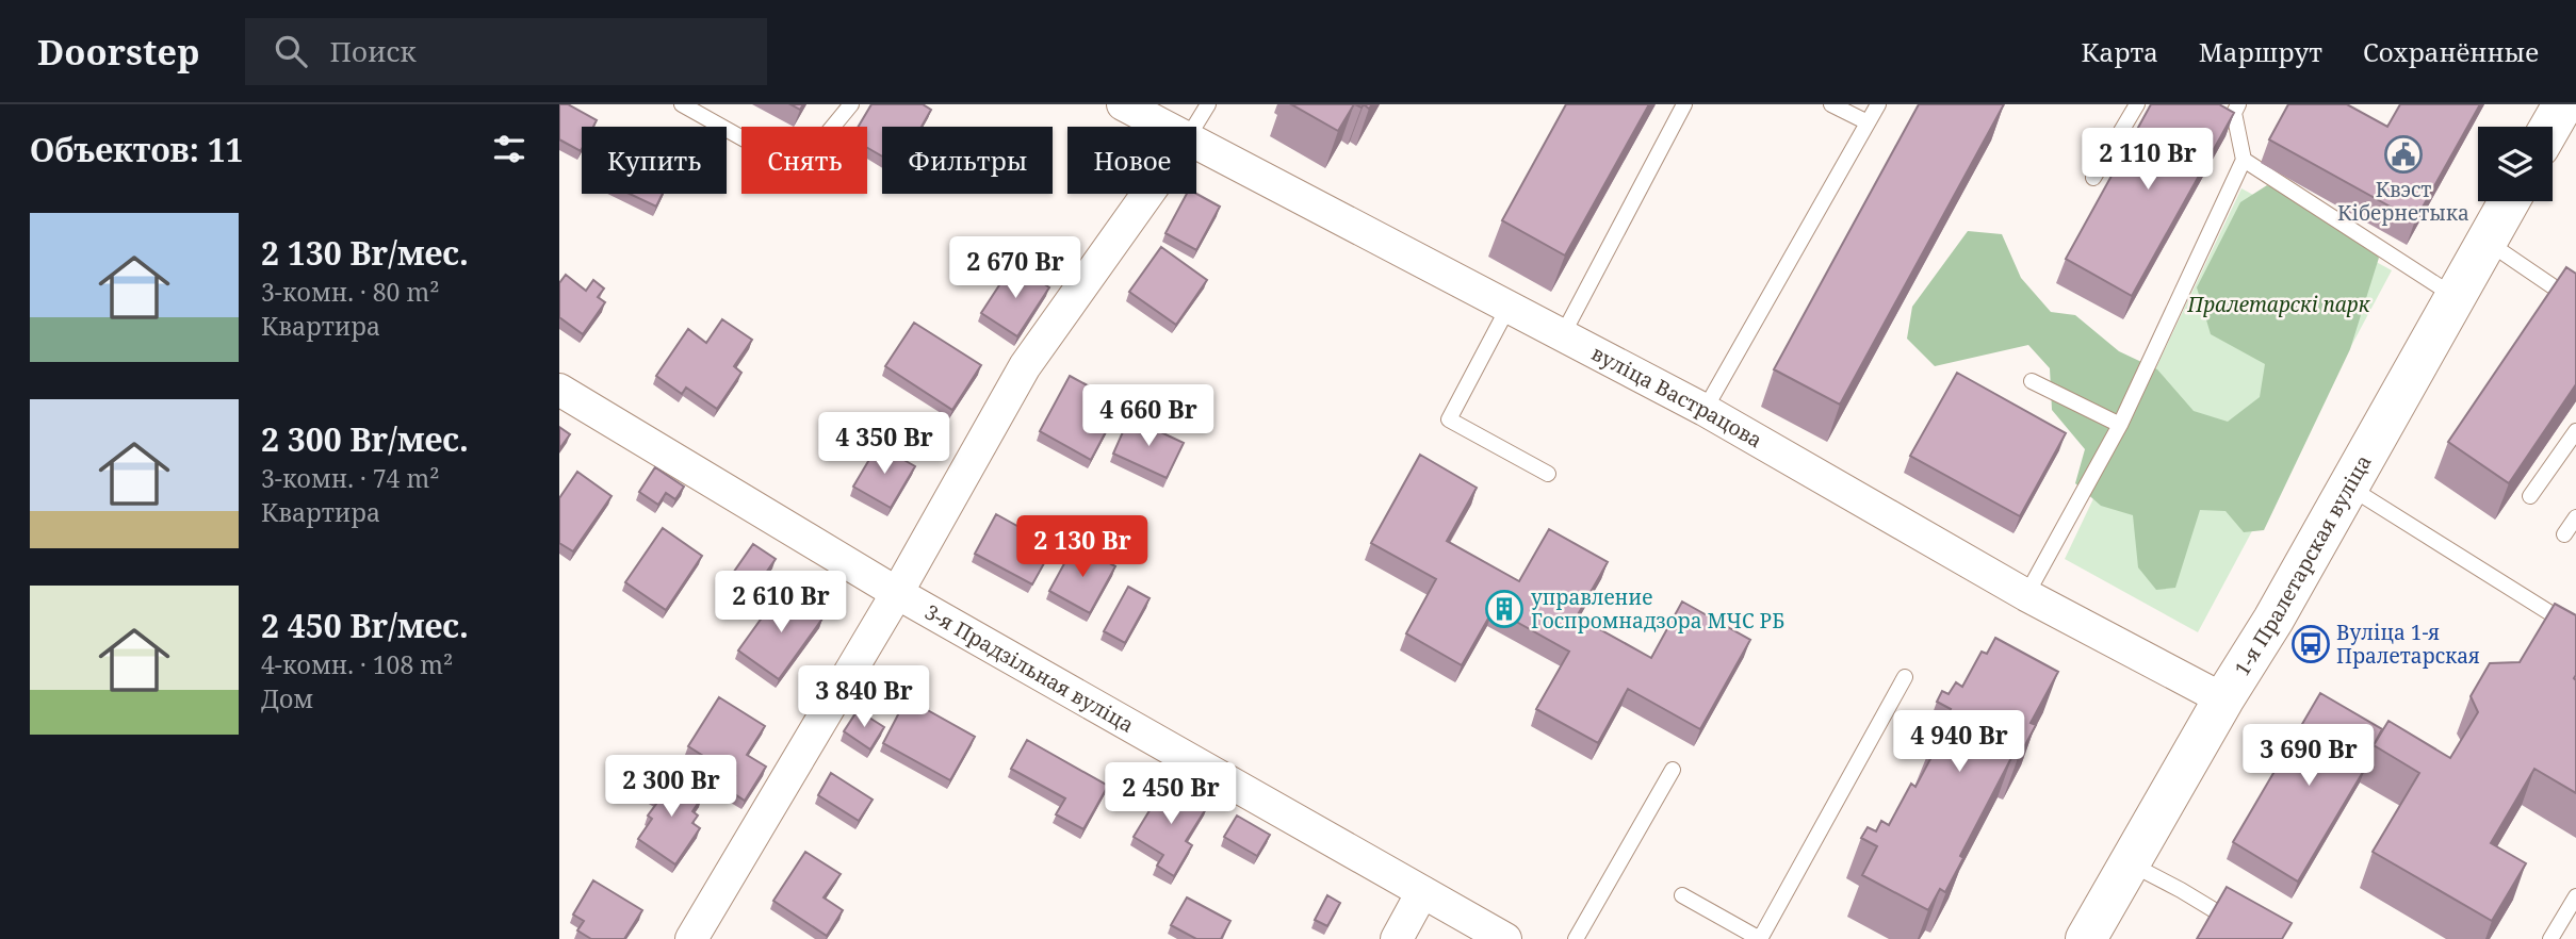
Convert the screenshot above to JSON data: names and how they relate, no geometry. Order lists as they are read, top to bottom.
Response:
{
  "streets": {
    "main road": ["1-я Пралетарская вуліца"],
    "street": ["вуліца Вастрацова", "3-я Прадзільная вуліца"]
  },
  "crossings": [
    ["вуліца Вастрацова", "1-я Пралетарская вуліца"]
  ],
  "parks": ["Пралетарскі парк"],
  "places": {
    "public building": ["Квэст Кібернетыка"],
    "building": ["управление Госпромнадзора МЧС РБ"],
    "bus stop": ["Вуліца 1-я Пралетарская"]
  },
  "page": {
    "header": "Doorstep",
    "search": "Поиск",
    "nav": ["Карта", "Маршрут", "Сохранённые"],
    "heading": "Объектов: 11",
    "chip": [
      "Купить",
      "Снять",
      "Фильтры",
      "Новое"
    ],
    "price": [
      "2 110 Br",
      "2 670 Br",
      "4 660 Br",
      "4 350 Br",
      "2 130 Br",
      "2 610 Br",
      "3 840 Br",
      "4 940 Br",
      "3 690 Br",
      "2 300 Br",
      "2 450 Br"
    ],
    "list": [
      {
        "name": "2 130 Br/мес.",
        "note": "3-комн. · 80 m² · Квартира"
      },
      {
        "name": "2 300 Br/мес.",
        "note": "3-комн. · 74 m² · Квартира"
      },
      {
        "name": "2 450 Br/мес.",
        "note": "4-комн. · 108 m² · Дом"
      }
    ]
  }
}
